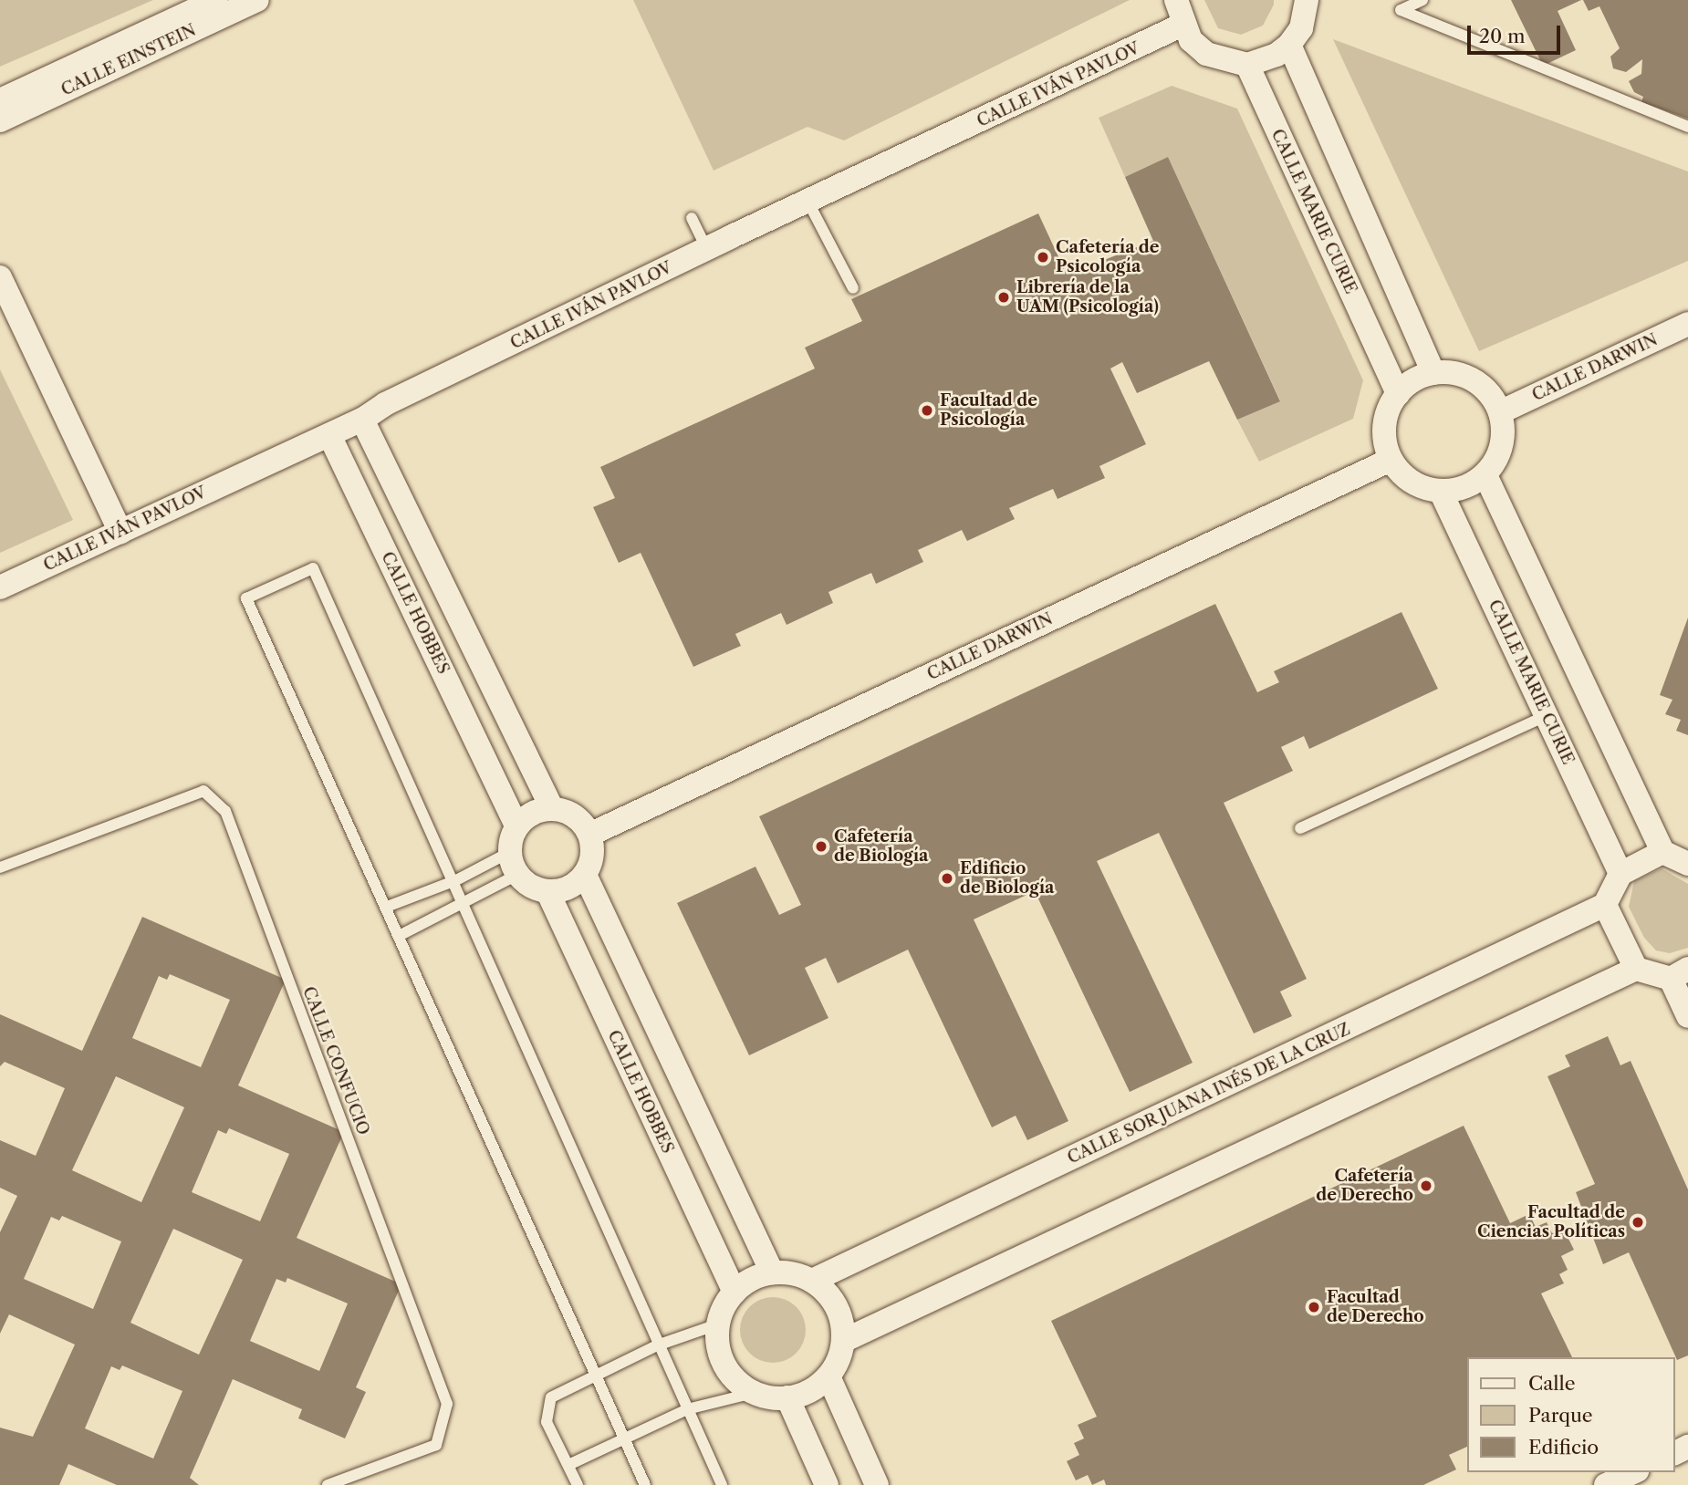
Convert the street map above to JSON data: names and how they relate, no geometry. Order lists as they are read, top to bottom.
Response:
{
  "streets": {
    "street": [
      "CALLE EINSTEIN",
      "CALLE IVÁN PAVLOV",
      "CALLE MARIE CURIE",
      "CALLE DARWIN",
      "CALLE HOBBES",
      "CALLE SOR JUANA INÉS DE LA CRUZ"
    ],
    "lane": ["CALLE CONFUCIO"]
  },
  "crossings": [
    ["CALLE IVÁN PAVLOV", "CALLE HOBBES"],
    ["CALLE MARIE CURIE", "CALLE DARWIN"],
    ["CALLE DARWIN", "CALLE HOBBES"],
    ["CALLE HOBBES", "CALLE SOR JUANA INÉS DE LA CRUZ"]
  ],
  "places": [
    "Cafetería de Psicología",
    "Librería de la UAM (Psicología)",
    "Facultad de Psicología",
    "Cafetería de Biología",
    "Edificio de Biología",
    "Cafetería de Derecho",
    "Facultad de Ciencias Políticas",
    "Facultad de Derecho"
  ],
  "legend": ["Calle", "Parque", "Edificio"],
  "scale_bar": "20 m"
}
